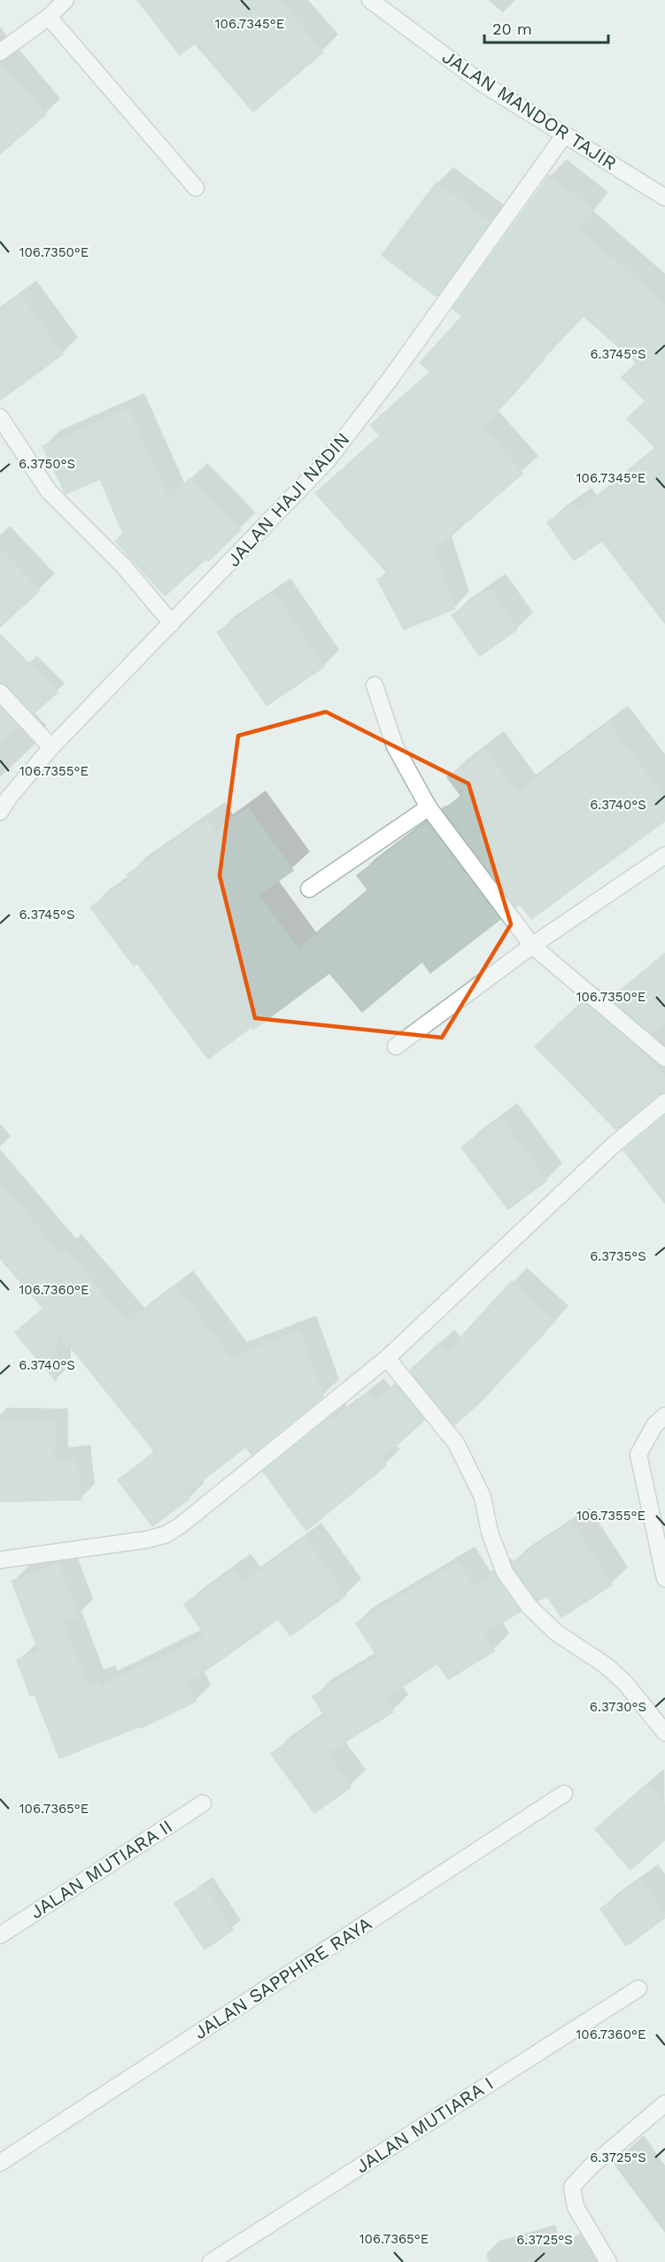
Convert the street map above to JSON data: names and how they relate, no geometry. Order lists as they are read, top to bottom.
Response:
{
  "streets": {
    "street": [
      "JALAN MANDOR TAJIR",
      "JALAN HAJI NADIN",
      "JALAN MUTIARA II",
      "JALAN SAPPHIRE RAYA",
      "JALAN MUTIARA I"
    ]
  },
  "crossings": [
    ["JALAN MANDOR TAJIR", "JALAN HAJI NADIN"]
  ],
  "scale_bar": "20 m",
  "coordinates": [
    "106.7345°E",
    "106.7350°E",
    "6.3745°S",
    "6.3750°S",
    "106.7355°E",
    "6.3740°S",
    "6.3735°S",
    "106.7360°E",
    "6.3730°S",
    "106.7365°E",
    "6.3725°S"
  ]
}
